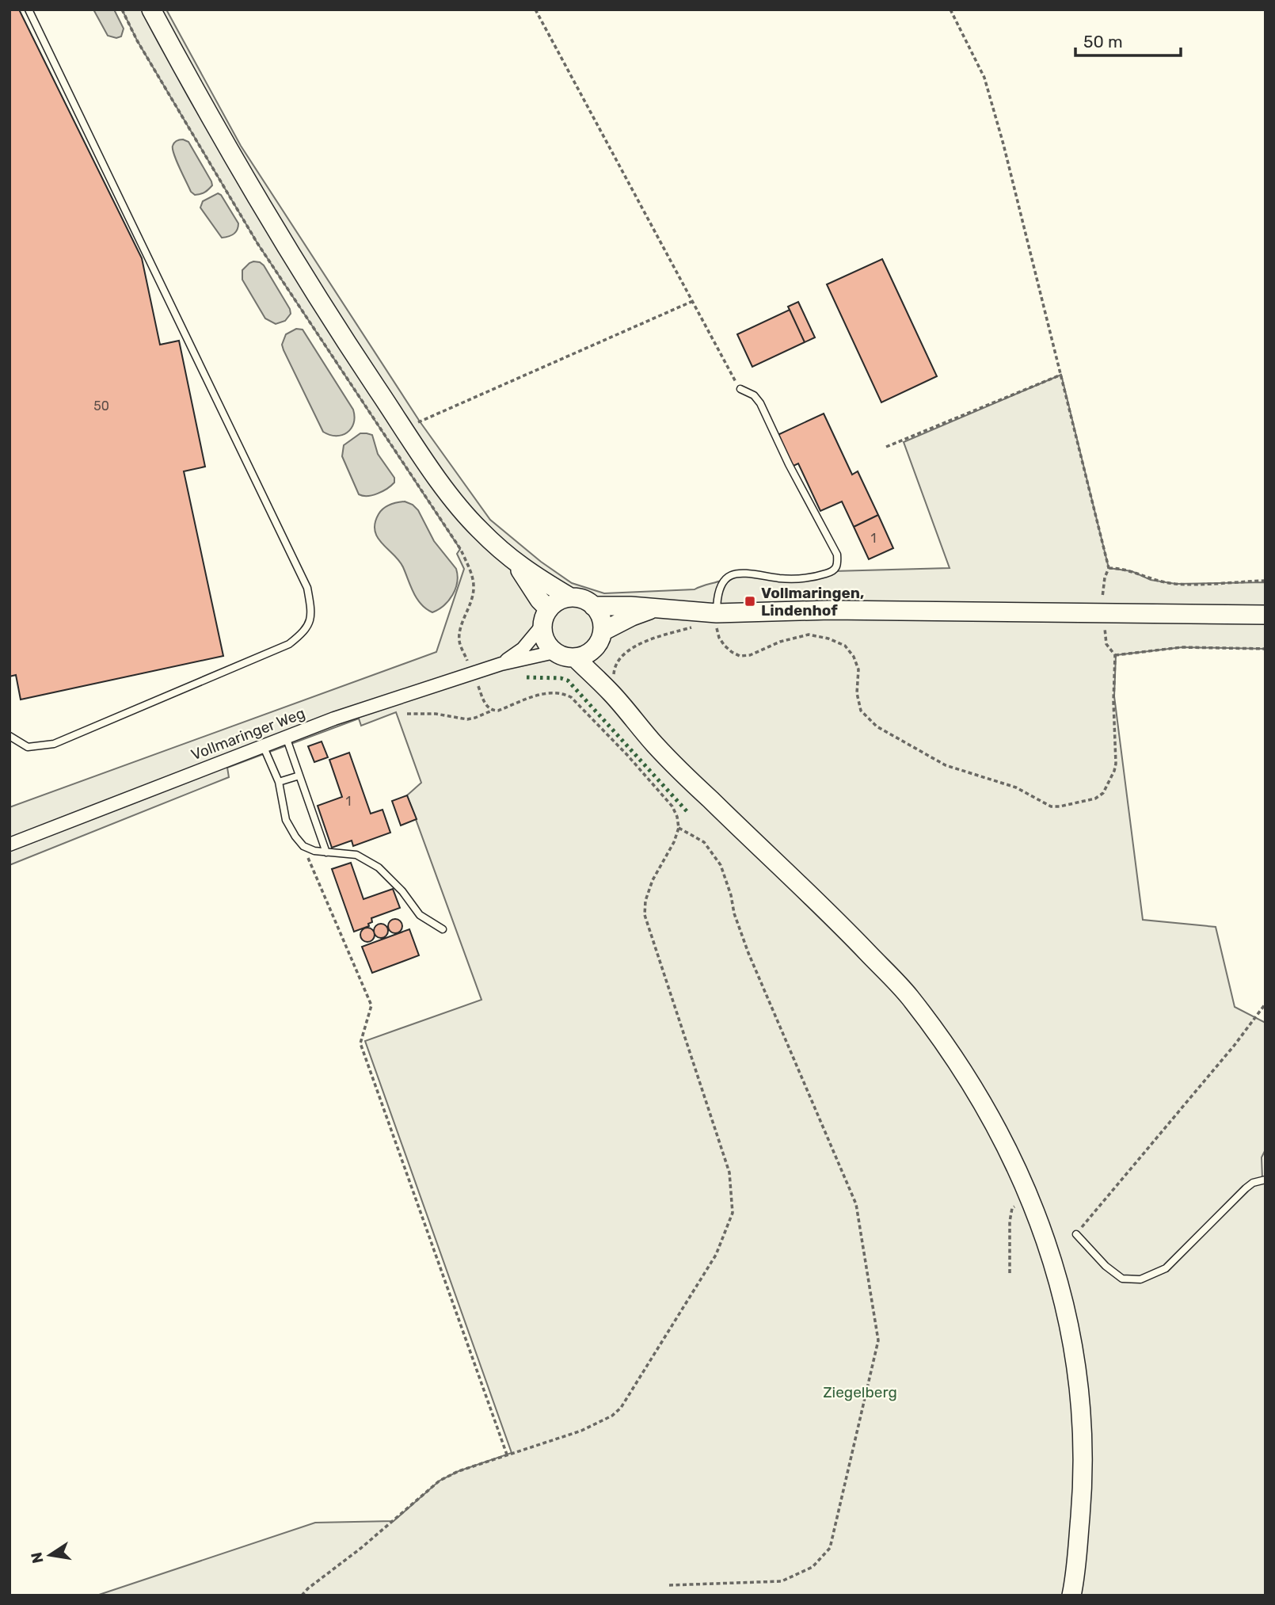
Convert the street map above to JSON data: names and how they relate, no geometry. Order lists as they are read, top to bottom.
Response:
{
  "streets": {
    "street": ["Vollmaringer Weg"]
  },
  "parks": ["Ziegelberg"],
  "places": {
    "transit": ["Vollmaringen, Lindenhof"]
  },
  "house_numbers": ["50", "1", "1"],
  "scale_bar": "50 m",
  "north": "left"
}
